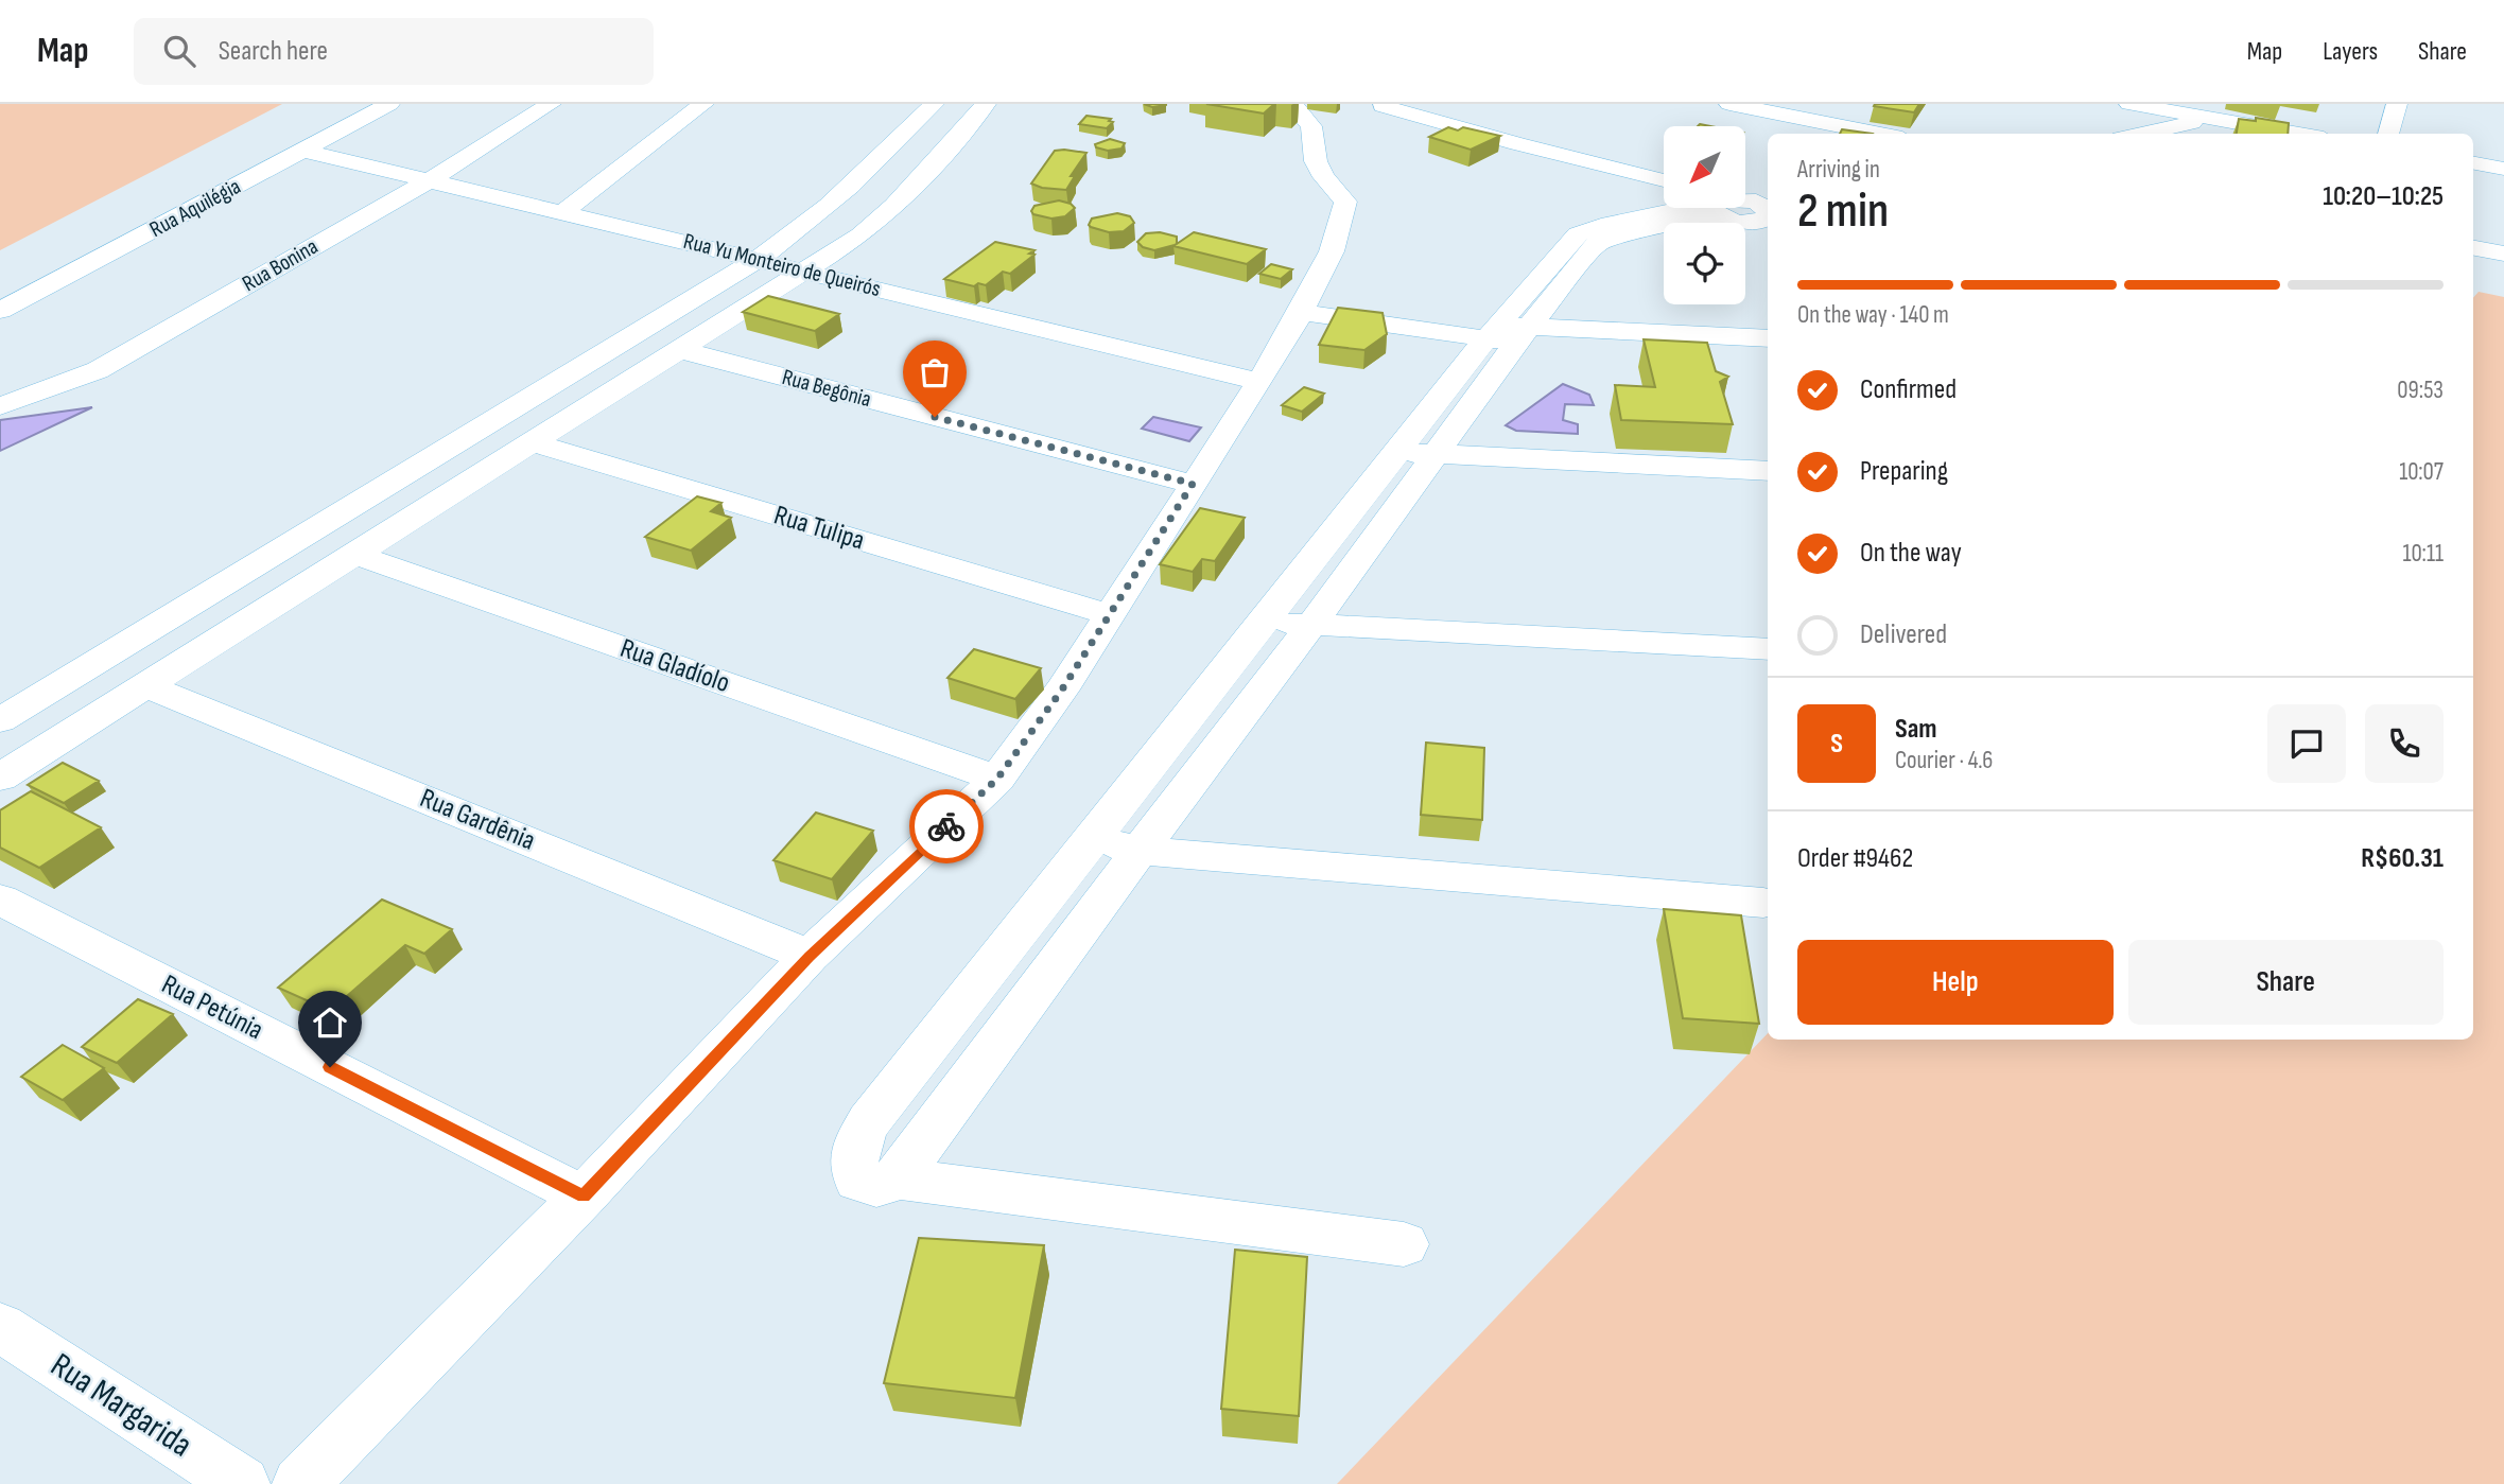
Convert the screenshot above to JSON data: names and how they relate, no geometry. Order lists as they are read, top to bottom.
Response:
{
  "streets": {
    "street": [
      "Rua Aquilégia",
      "Rua Bonina",
      "Rua Yu Monteiro de Queirós",
      "Rua Begônia",
      "Rua Tulipa",
      "Rua Gladíolo",
      "Rua Gardênia",
      "Rua Petúnia",
      "Rua Margarida"
    ]
  },
  "crossings": [
    ["Rua Aquilégia", "Rua Yu Monteiro de Queirós"],
    ["Rua Bonina", "Rua Yu Monteiro de Queirós"]
  ],
  "north": "bottom left",
  "page": {
    "header": "Map",
    "search": "Search here",
    "nav": ["Map", "Layers", "Share"],
    "heading": ["2 min", "Arriving in", "10:20–10:25"],
    "panel": [
      "Sam",
      "Courier · 4.6",
      "Order #9462",
      "R$60.31"
    ],
    "bar": "On the way · 140 m",
    "list": [
      ["Confirmed", "09:53"],
      ["Preparing", "10:07"],
      ["On the way", "10:11"],
      "Delivered"
    ],
    "round": "S",
    "buttons": ["Help", "Share"]
  }
}
